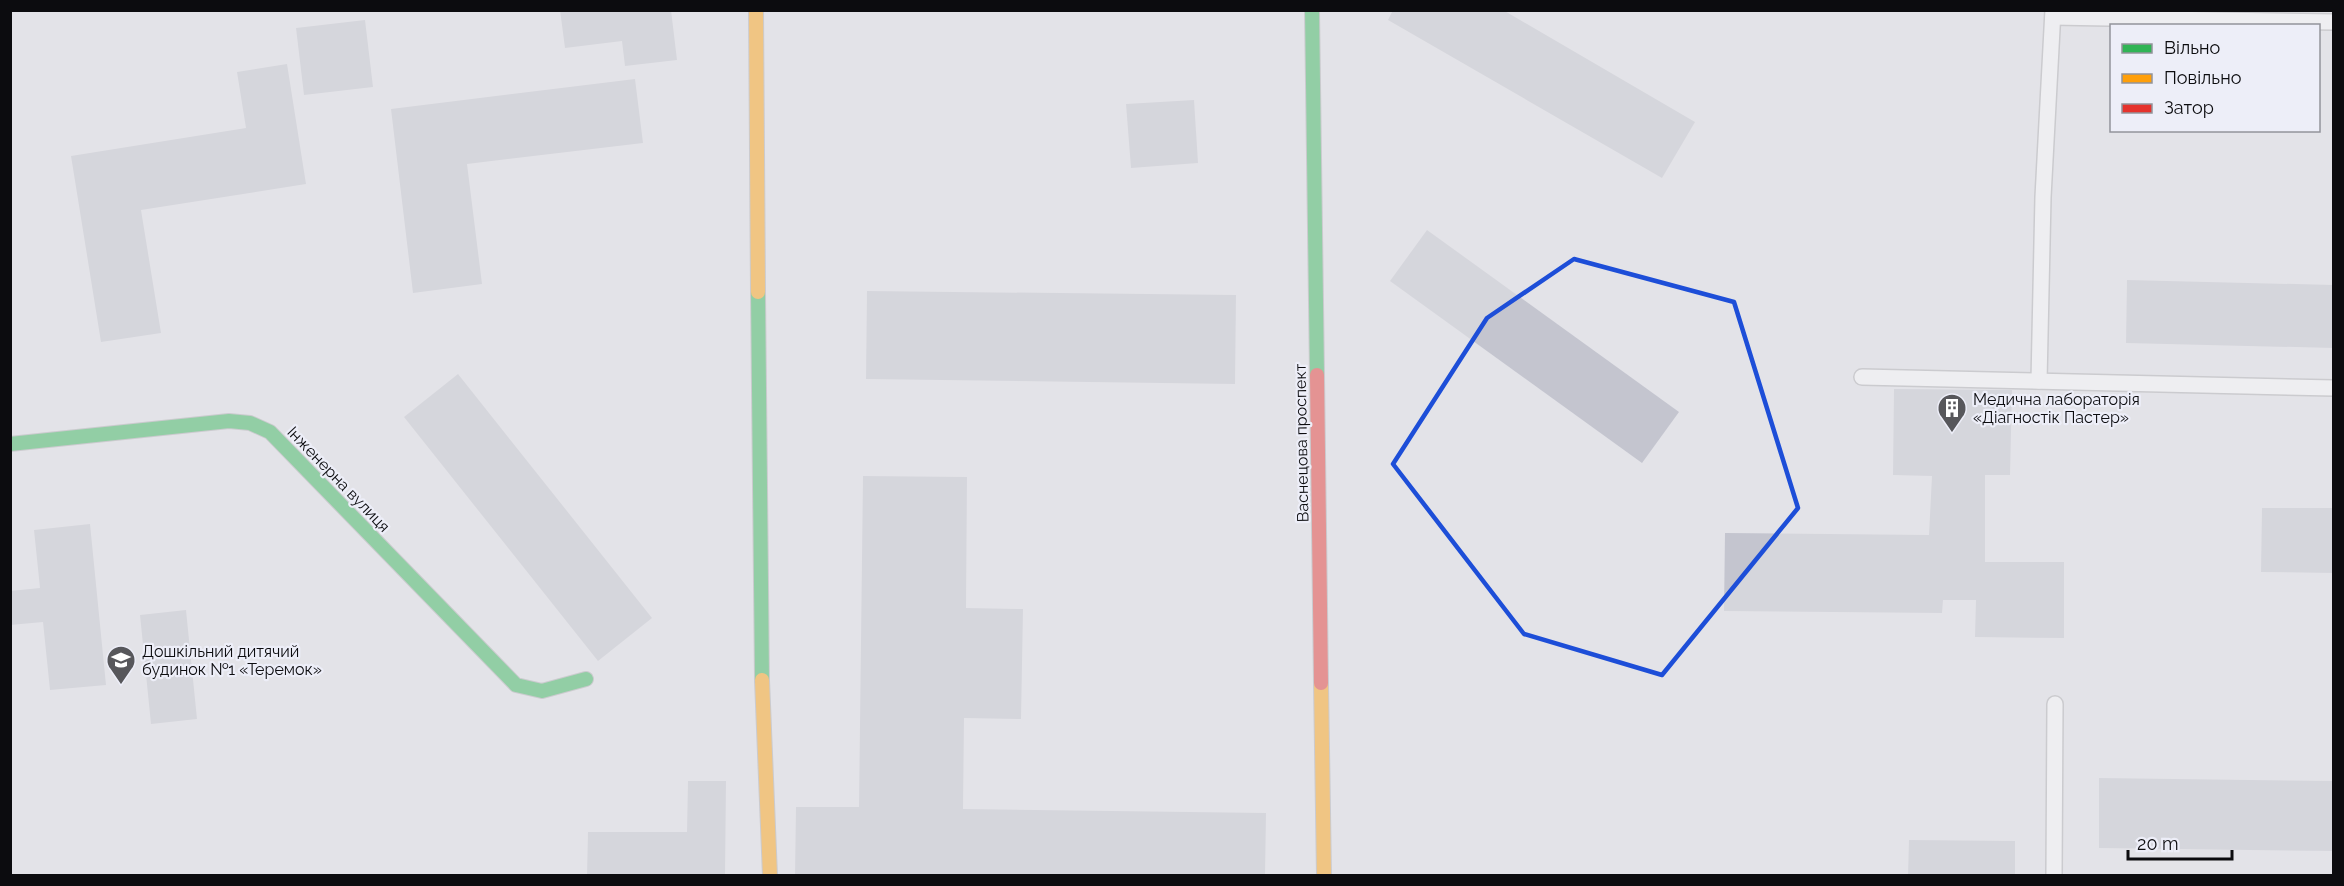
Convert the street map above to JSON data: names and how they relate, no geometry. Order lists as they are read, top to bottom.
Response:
{
  "streets": {
    "street": ["Васнецова проспект", "Інженерна вулиця"]
  },
  "places": {
    "building": ["Медична лабораторія «Діагностік Пастер»"],
    "school or university": ["Дошкільний дитячий будинок №1 «Теремок»"]
  },
  "legend": ["Вільно", "Повільно", "Затор"],
  "scale_bar": "20 m"
}
